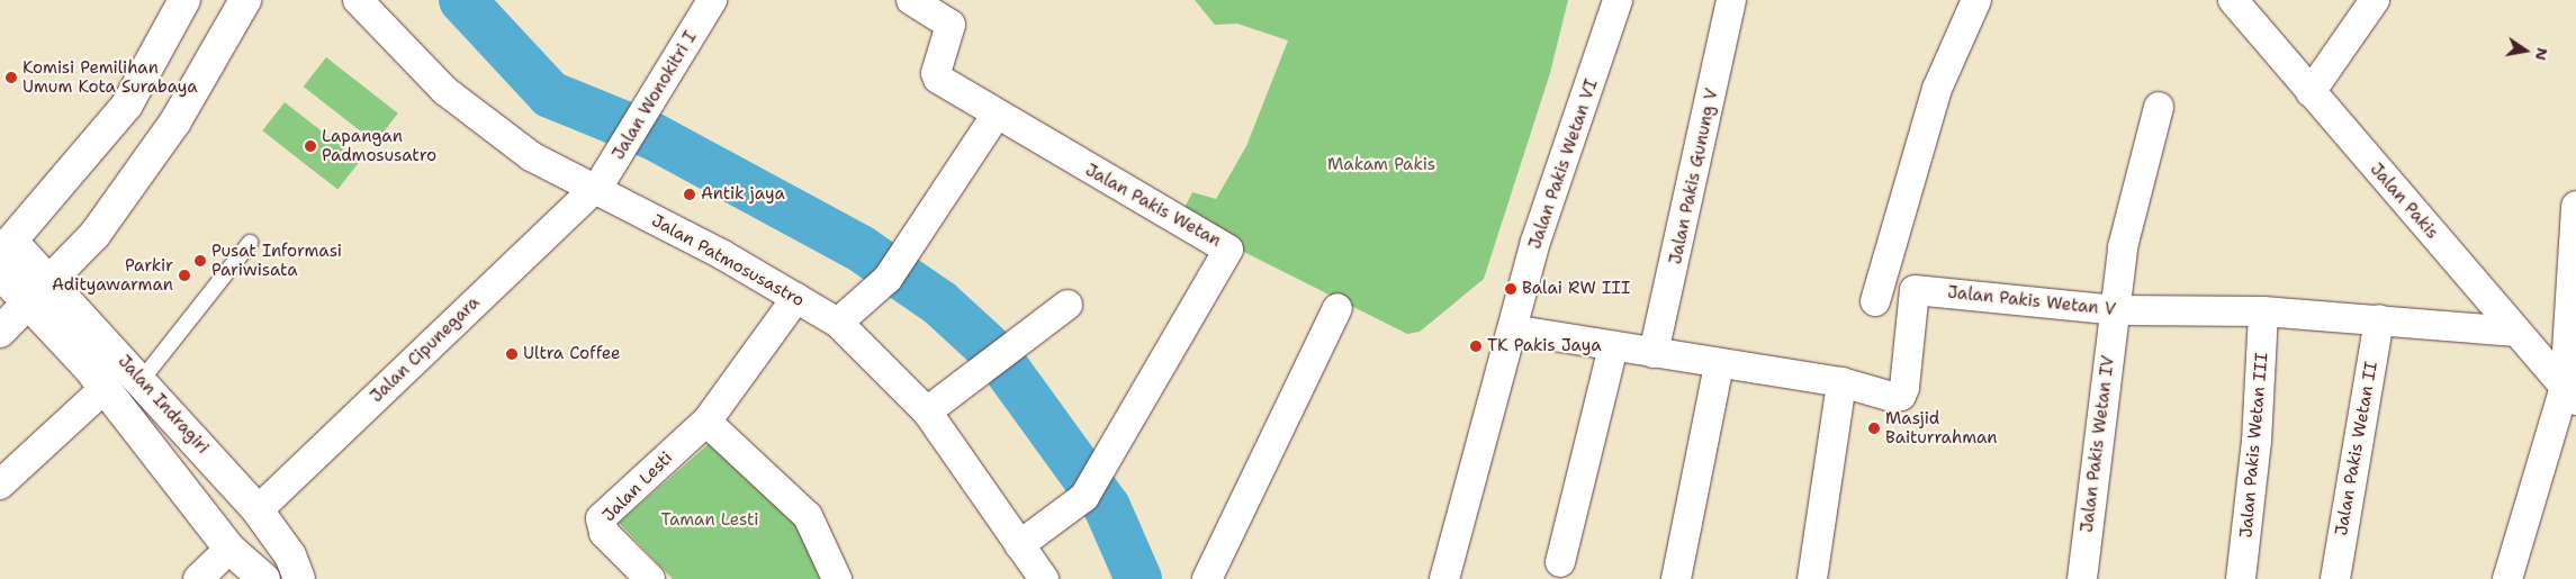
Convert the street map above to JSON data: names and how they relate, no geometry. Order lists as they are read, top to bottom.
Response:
{
  "streets": {
    "street": [
      "Jalan Wonokitri I",
      "Jalan Pakis Wetan VI",
      "Jalan Pakis Gunung V",
      "Jalan Pakis",
      "Jalan Pakis Wetan",
      "Jalan Patmosusastro",
      "Jalan Pakis Wetan V",
      "Jalan Cipunegara",
      "Jalan Indragiri",
      "Jalan Pakis Wetan IV",
      "Jalan Pakis Wetan III",
      "Jalan Pakis Wetan II",
      "Jalan Lesti"
    ]
  },
  "crossings": [
    ["Jalan Wonokitri I", "Jalan Patmosusastro"],
    ["Jalan Wonokitri I", "Jalan Cipunegara"],
    ["Jalan Pakis", "Jalan Pakis Wetan V"],
    ["Jalan Pakis Wetan", "Jalan Patmosusastro"],
    ["Jalan Patmosusastro", "Jalan Cipunegara"],
    ["Jalan Patmosusastro", "Jalan Lesti"],
    ["Jalan Pakis Wetan V", "Jalan Pakis Wetan IV"],
    ["Jalan Pakis Wetan V", "Jalan Pakis Wetan III"],
    ["Jalan Pakis Wetan V", "Jalan Pakis Wetan II"],
    ["Jalan Cipunegara", "Jalan Indragiri"]
  ],
  "parks": ["Makam Pakis", "Taman Lesti"],
  "places": [
    "Komisi Pemilihan Umum Kota Surabaya",
    "Lapangan Padmosusatro",
    "Antik jaya",
    "Pusat Informasi Pariwisata",
    "Parkir Adityawarman",
    "Balai RW III",
    "TK Pakis Jaya",
    "Ultra Coffee",
    "Masjid Baiturrahman"
  ],
  "north": "right"
}
